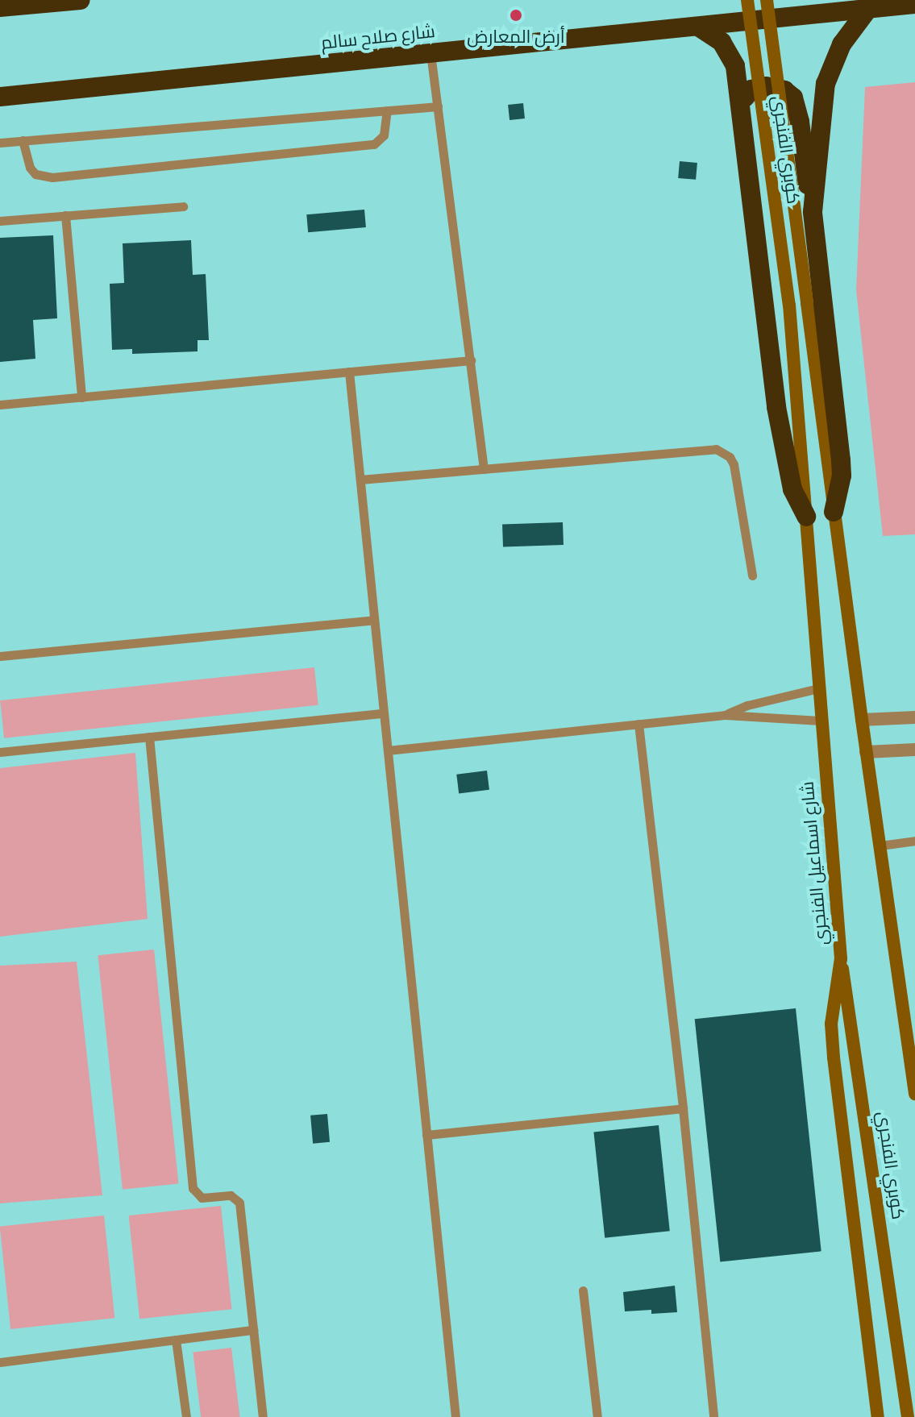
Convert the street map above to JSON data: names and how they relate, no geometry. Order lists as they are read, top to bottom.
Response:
{
  "streets": {
    "highway": ["شارع صلاح سالم"],
    "main road": ["كوبري الفنجري", "شارع اسماعيل الفنجري"]
  },
  "crossings": [
    ["كوبري الفنجري", "شارع اسماعيل الفنجري"]
  ],
  "places": ["أرض المعارض"]
}
